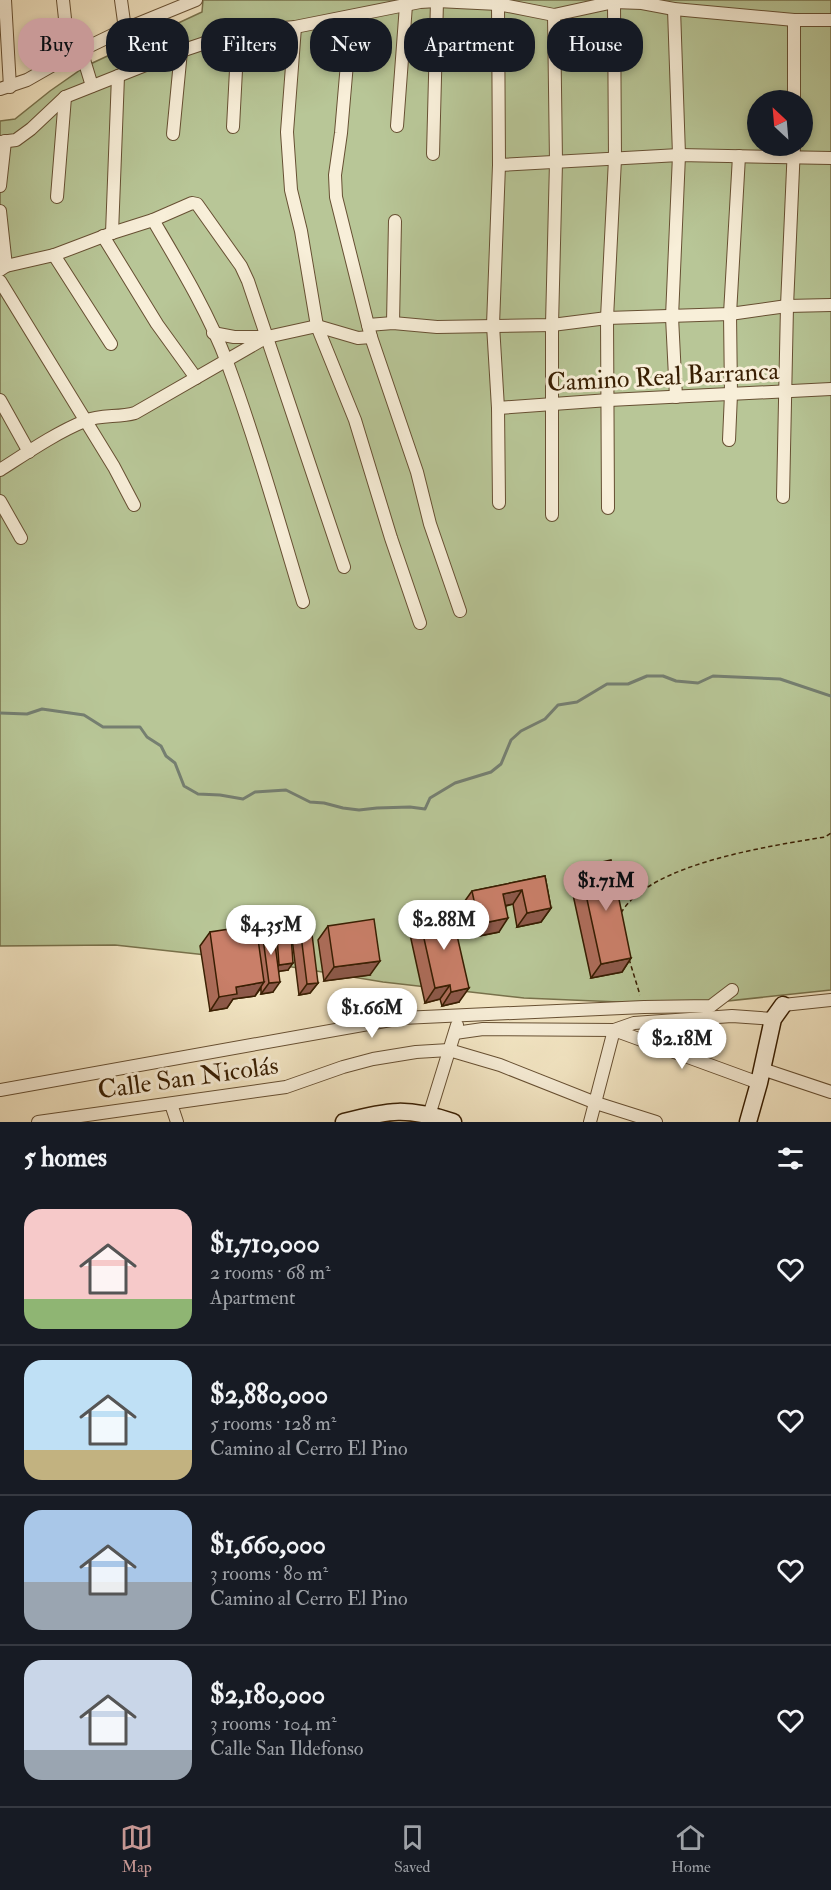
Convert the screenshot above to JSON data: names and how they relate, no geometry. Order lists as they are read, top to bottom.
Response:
{
  "streets": {
    "street": ["Camino Real Barranca", "Calle San Nicolás"]
  },
  "north": "top left",
  "page": {
    "chip": [
      "Buy",
      "Rent",
      "Filters",
      "New",
      "Apartment",
      "House"
    ],
    "price": [
      "$1.71M",
      "$2.88M",
      "$4.35M",
      "$1.66M",
      "$2.18M"
    ],
    "heading": "5 homes",
    "list": [
      {
        "name": "$1,710,000",
        "note": "2 rooms · 68 m² · Apartment"
      },
      {
        "name": "$2,880,000",
        "note": "5 rooms · 128 m² · Camino al Cerro El Pino"
      },
      {
        "name": "$1,660,000",
        "note": "3 rooms · 80 m² · Camino al Cerro El Pino"
      },
      {
        "name": "$2,180,000",
        "note": "3 rooms · 104 m² · Calle San Ildefonso"
      }
    ],
    "tabs": ["Map", "Saved", "Home"]
  }
}
